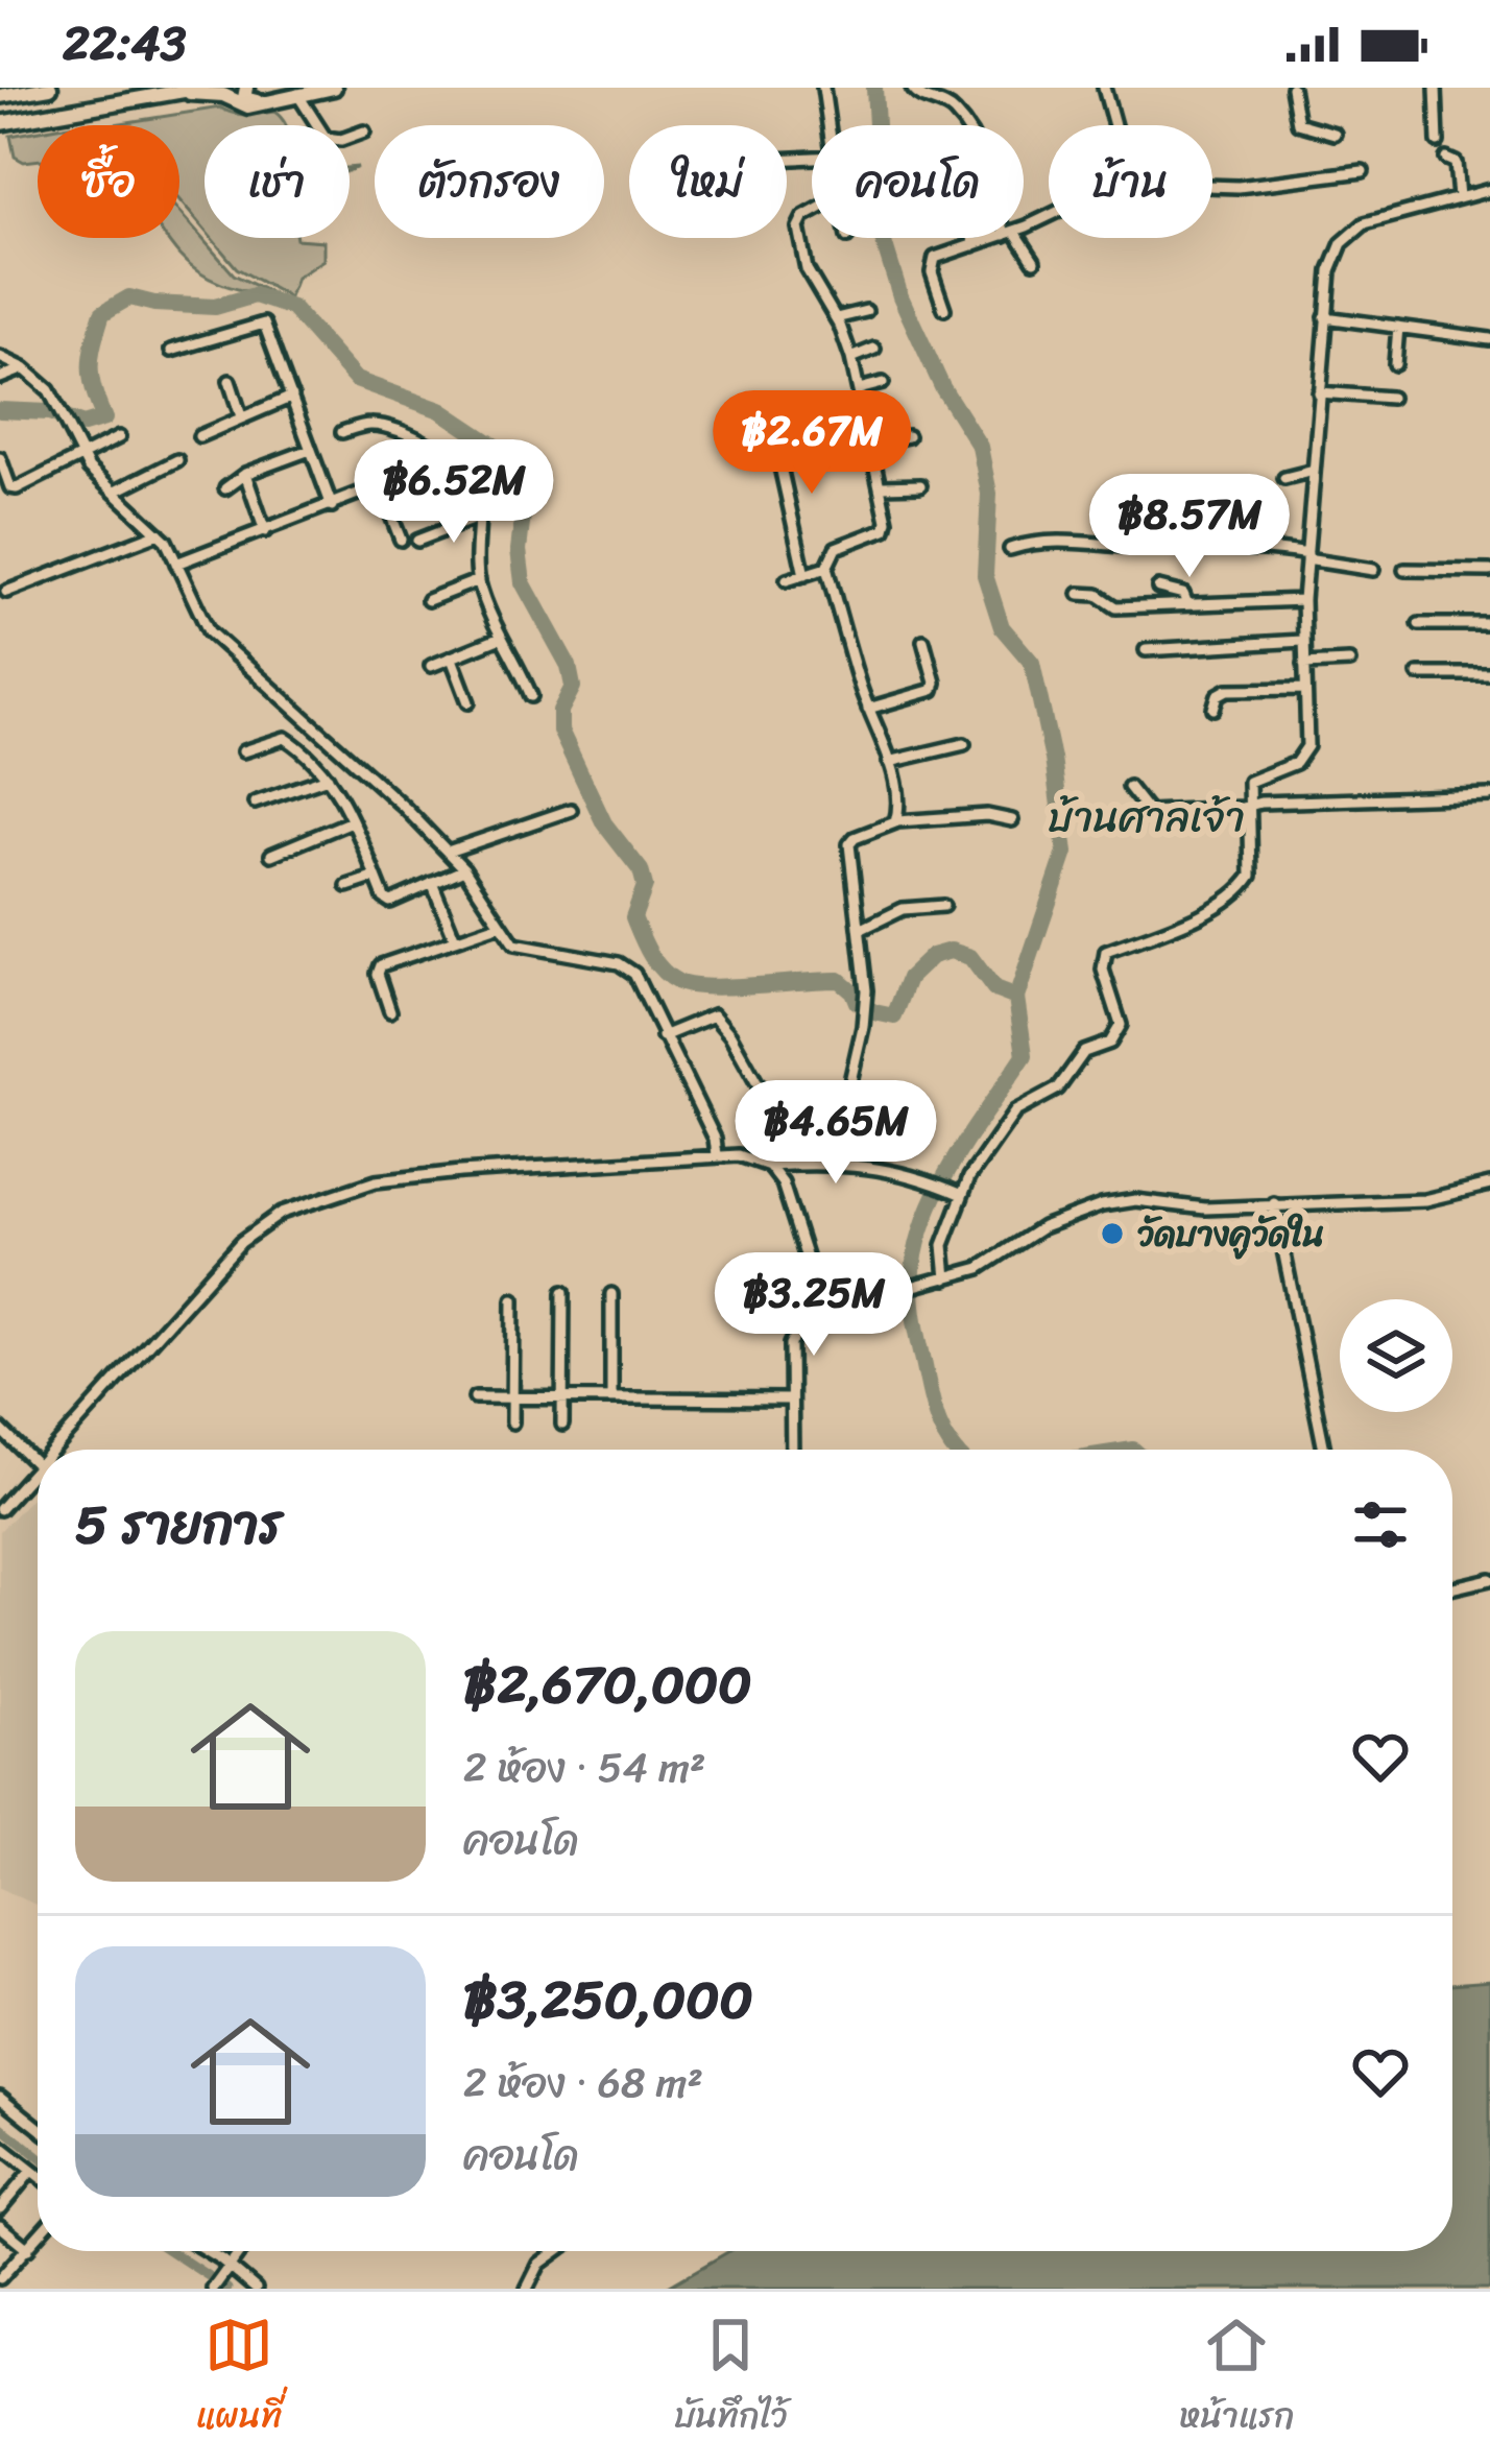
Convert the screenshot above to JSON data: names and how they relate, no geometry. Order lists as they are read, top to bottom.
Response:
{
  "districts": ["บ้านศาลเจ้า"],
  "places": ["วัดบางคูวัดใน"],
  "page": {
    "status": "22:43",
    "chip": [
      "ซื้อ",
      "เช่า",
      "ตัวกรอง",
      "ใหม่",
      "คอนโด",
      "บ้าน"
    ],
    "price": [
      "฿2.67M",
      "฿6.52M",
      "฿8.57M",
      "฿4.65M",
      "฿3.25M"
    ],
    "heading": "5 รายการ",
    "list": [
      {
        "name": "฿2,670,000",
        "note": "2 ห้อง · 54 m² · คอนโด"
      },
      {
        "name": "฿3,250,000",
        "note": "2 ห้อง · 68 m² · คอนโด"
      }
    ],
    "tabs": ["แผนที่", "บันทึกไว้", "หน้าแรก"]
  }
}
